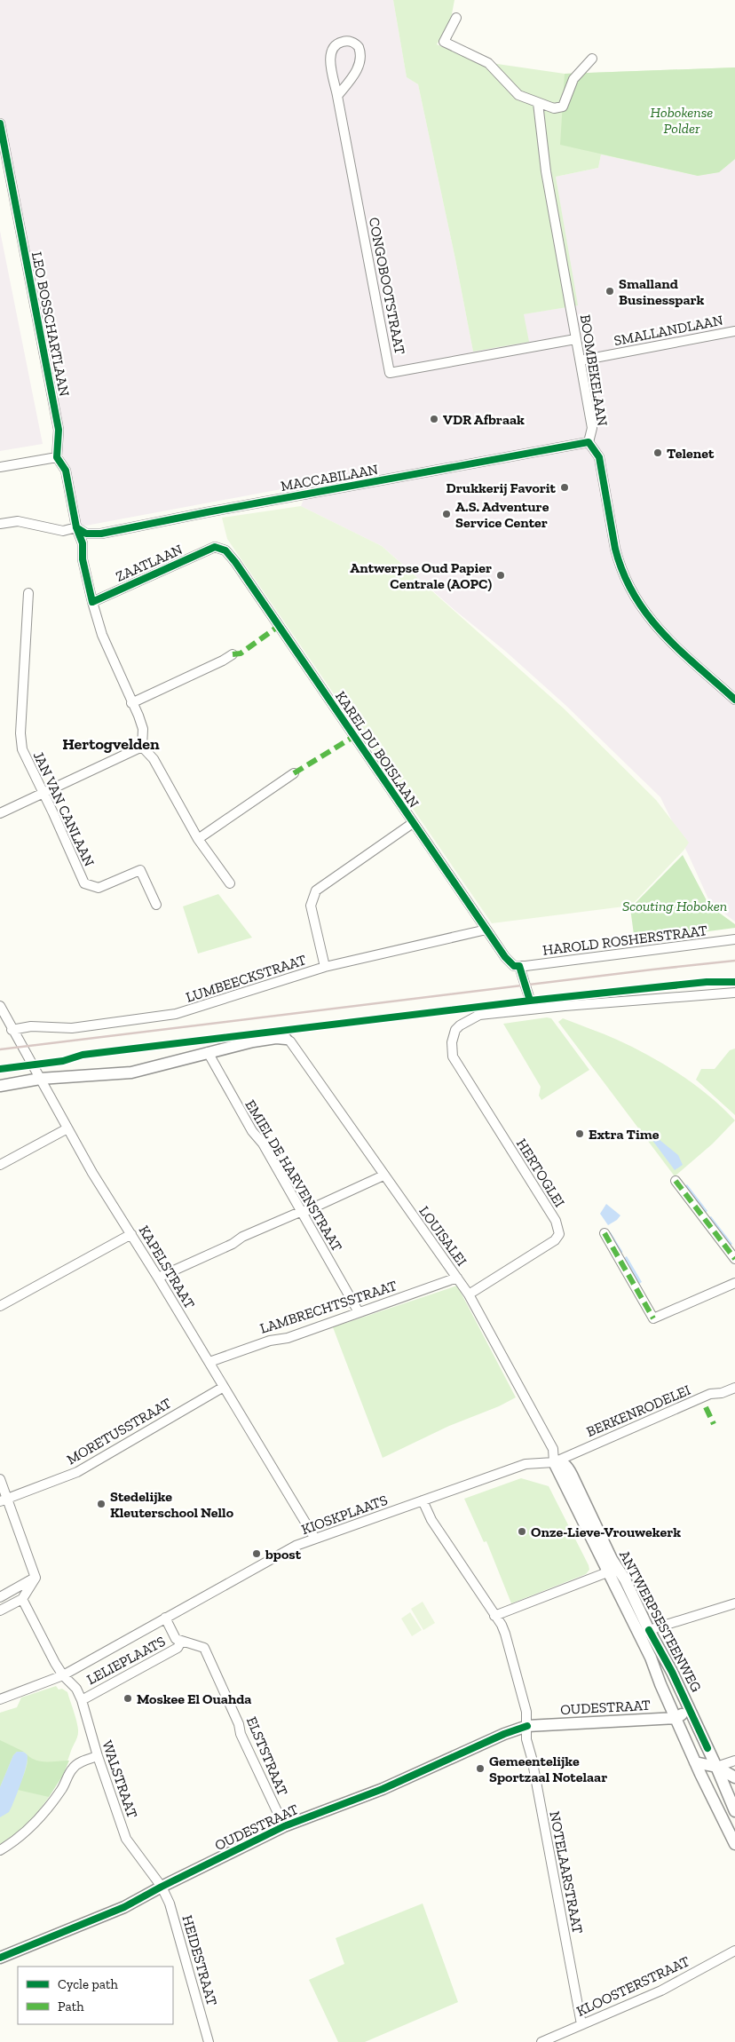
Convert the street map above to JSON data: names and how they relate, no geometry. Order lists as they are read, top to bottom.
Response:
{
  "streets": {
    "street": [
      "CONGOBOOTSTRAAT",
      "LEO BOSSCHARTLAAN",
      "SMALLANDLAAN",
      "BOOMBEKELAAN",
      "MACCABILAAN",
      "ZAATLAAN",
      "KAREL DU BOISLAAN",
      "JAN VAN CANLAAN",
      "HAROLD ROSHERSTRAAT",
      "LUMBEECKSTRAAT",
      "HERTOGLEI",
      "EMIEL DE HARVENSTRAAT",
      "LOUISALEI",
      "KAPELSTRAAT",
      "LAMBRECHTSSTRAAT",
      "BERKENRODELEI",
      "MORETUSSTRAAT",
      "KIOSKPLAATS",
      "ANTWERPSESTEENWEG",
      "LELIEPLAATS",
      "OUDESTRAAT",
      "ELSTSTRAAT",
      "WALSTRAAT",
      "NOTELAARSTRAAT",
      "HEIDESTRAAT",
      "KLOOSTERSTRAAT"
    ]
  },
  "crossings": [
    ["CONGOBOOTSTRAAT", "BOOMBEKELAAN"],
    ["SMALLANDLAAN", "BOOMBEKELAAN"],
    ["BOOMBEKELAAN", "MACCABILAAN"],
    ["ZAATLAAN", "KAREL DU BOISLAAN"],
    ["KAREL DU BOISLAAN", "HAROLD ROSHERSTRAAT"],
    ["KAREL DU BOISLAAN", "LUMBEECKSTRAAT"],
    ["LUMBEECKSTRAAT", "KAPELSTRAAT"],
    ["HERTOGLEI", "LOUISALEI"],
    ["EMIEL DE HARVENSTRAAT", "LAMBRECHTSSTRAAT"],
    ["LOUISALEI", "LAMBRECHTSSTRAAT"],
    ["LOUISALEI", "BERKENRODELEI"],
    ["LOUISALEI", "KIOSKPLAATS"],
    ["LOUISALEI", "ANTWERPSESTEENWEG"],
    ["KAPELSTRAAT", "LAMBRECHTSSTRAAT"],
    ["KAPELSTRAAT", "MORETUSSTRAAT"],
    ["KAPELSTRAAT", "KIOSKPLAATS"],
    ["BERKENRODELEI", "KIOSKPLAATS"],
    ["BERKENRODELEI", "ANTWERPSESTEENWEG"],
    ["KIOSKPLAATS", "ANTWERPSESTEENWEG"],
    ["KIOSKPLAATS", "WALSTRAAT"],
    ["KIOSKPLAATS", "NOTELAARSTRAAT"],
    ["ANTWERPSESTEENWEG", "OUDESTRAAT"],
    ["LELIEPLAATS", "ELSTSTRAAT"],
    ["LELIEPLAATS", "WALSTRAAT"],
    ["OUDESTRAAT", "ELSTSTRAAT"],
    ["OUDESTRAAT", "WALSTRAAT"],
    ["OUDESTRAAT", "NOTELAARSTRAAT"],
    ["OUDESTRAAT", "HEIDESTRAAT"],
    ["WALSTRAAT", "HEIDESTRAAT"],
    ["NOTELAARSTRAAT", "KLOOSTERSTRAAT"]
  ],
  "districts": ["Hertogvelden"],
  "parks": ["Hobokense Polder", "Scouting Hoboken"],
  "places": [
    "Smalland Businesspark",
    "VDR Afbraak",
    "Telenet",
    "Drukkerij Favorit",
    "A.S. Adventure Service Center",
    "Antwerpse Oud Papier Centrale (AOPC)",
    "Extra Time",
    "Stedelijke Kleuterschool Nello",
    "Onze-Lieve-Vrouwekerk",
    "bpost",
    "Moskee El Ouahda",
    "Gemeentelijke Sportzaal Notelaar"
  ],
  "legend": ["Cycle path", "Path"]
}
